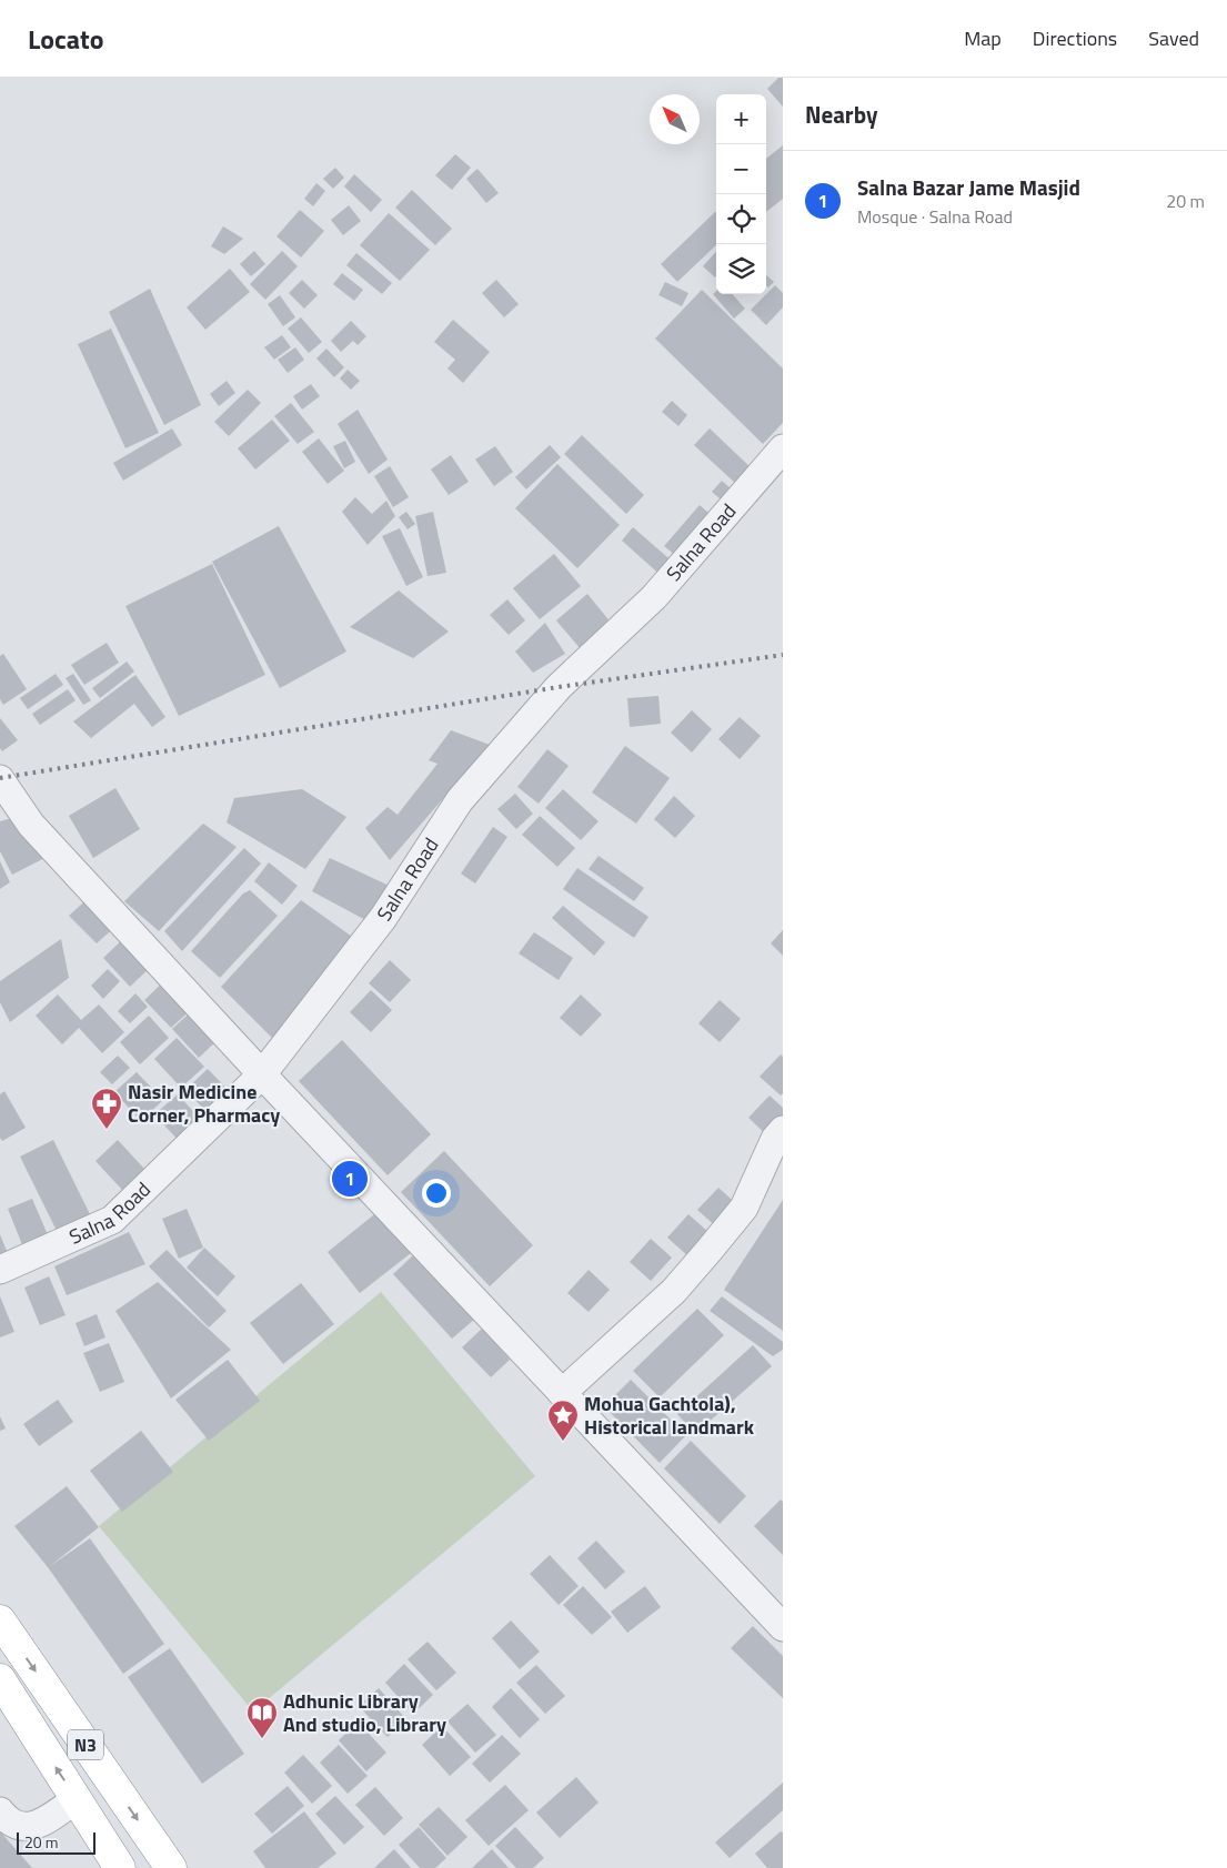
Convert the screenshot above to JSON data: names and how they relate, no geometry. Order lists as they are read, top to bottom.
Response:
{
  "streets": {
    "highway": ["N3"],
    "street": ["Salna Road"]
  },
  "places": {
    "pharmacy": ["Nasir Medicine Corner, Pharmacy"],
    "place": ["Mohua Gachtola), Historical landmark"],
    "library": ["Adhunic Library And studio, Library"]
  },
  "scale_bar": "20 m",
  "north": "top left",
  "page": {
    "header": "Locato",
    "nav": ["Map", "Directions", "Saved"],
    "heading": "Nearby",
    "map_buttons": ["+", "−"],
    "list": [
      {
        "mark": "1",
        "name": "Salna Bazar Jame Masjid",
        "note": "Mosque · Salna Road",
        "value": "20 m"
      }
    ],
    "pins": "1",
    "scale": "20 m"
  }
}
